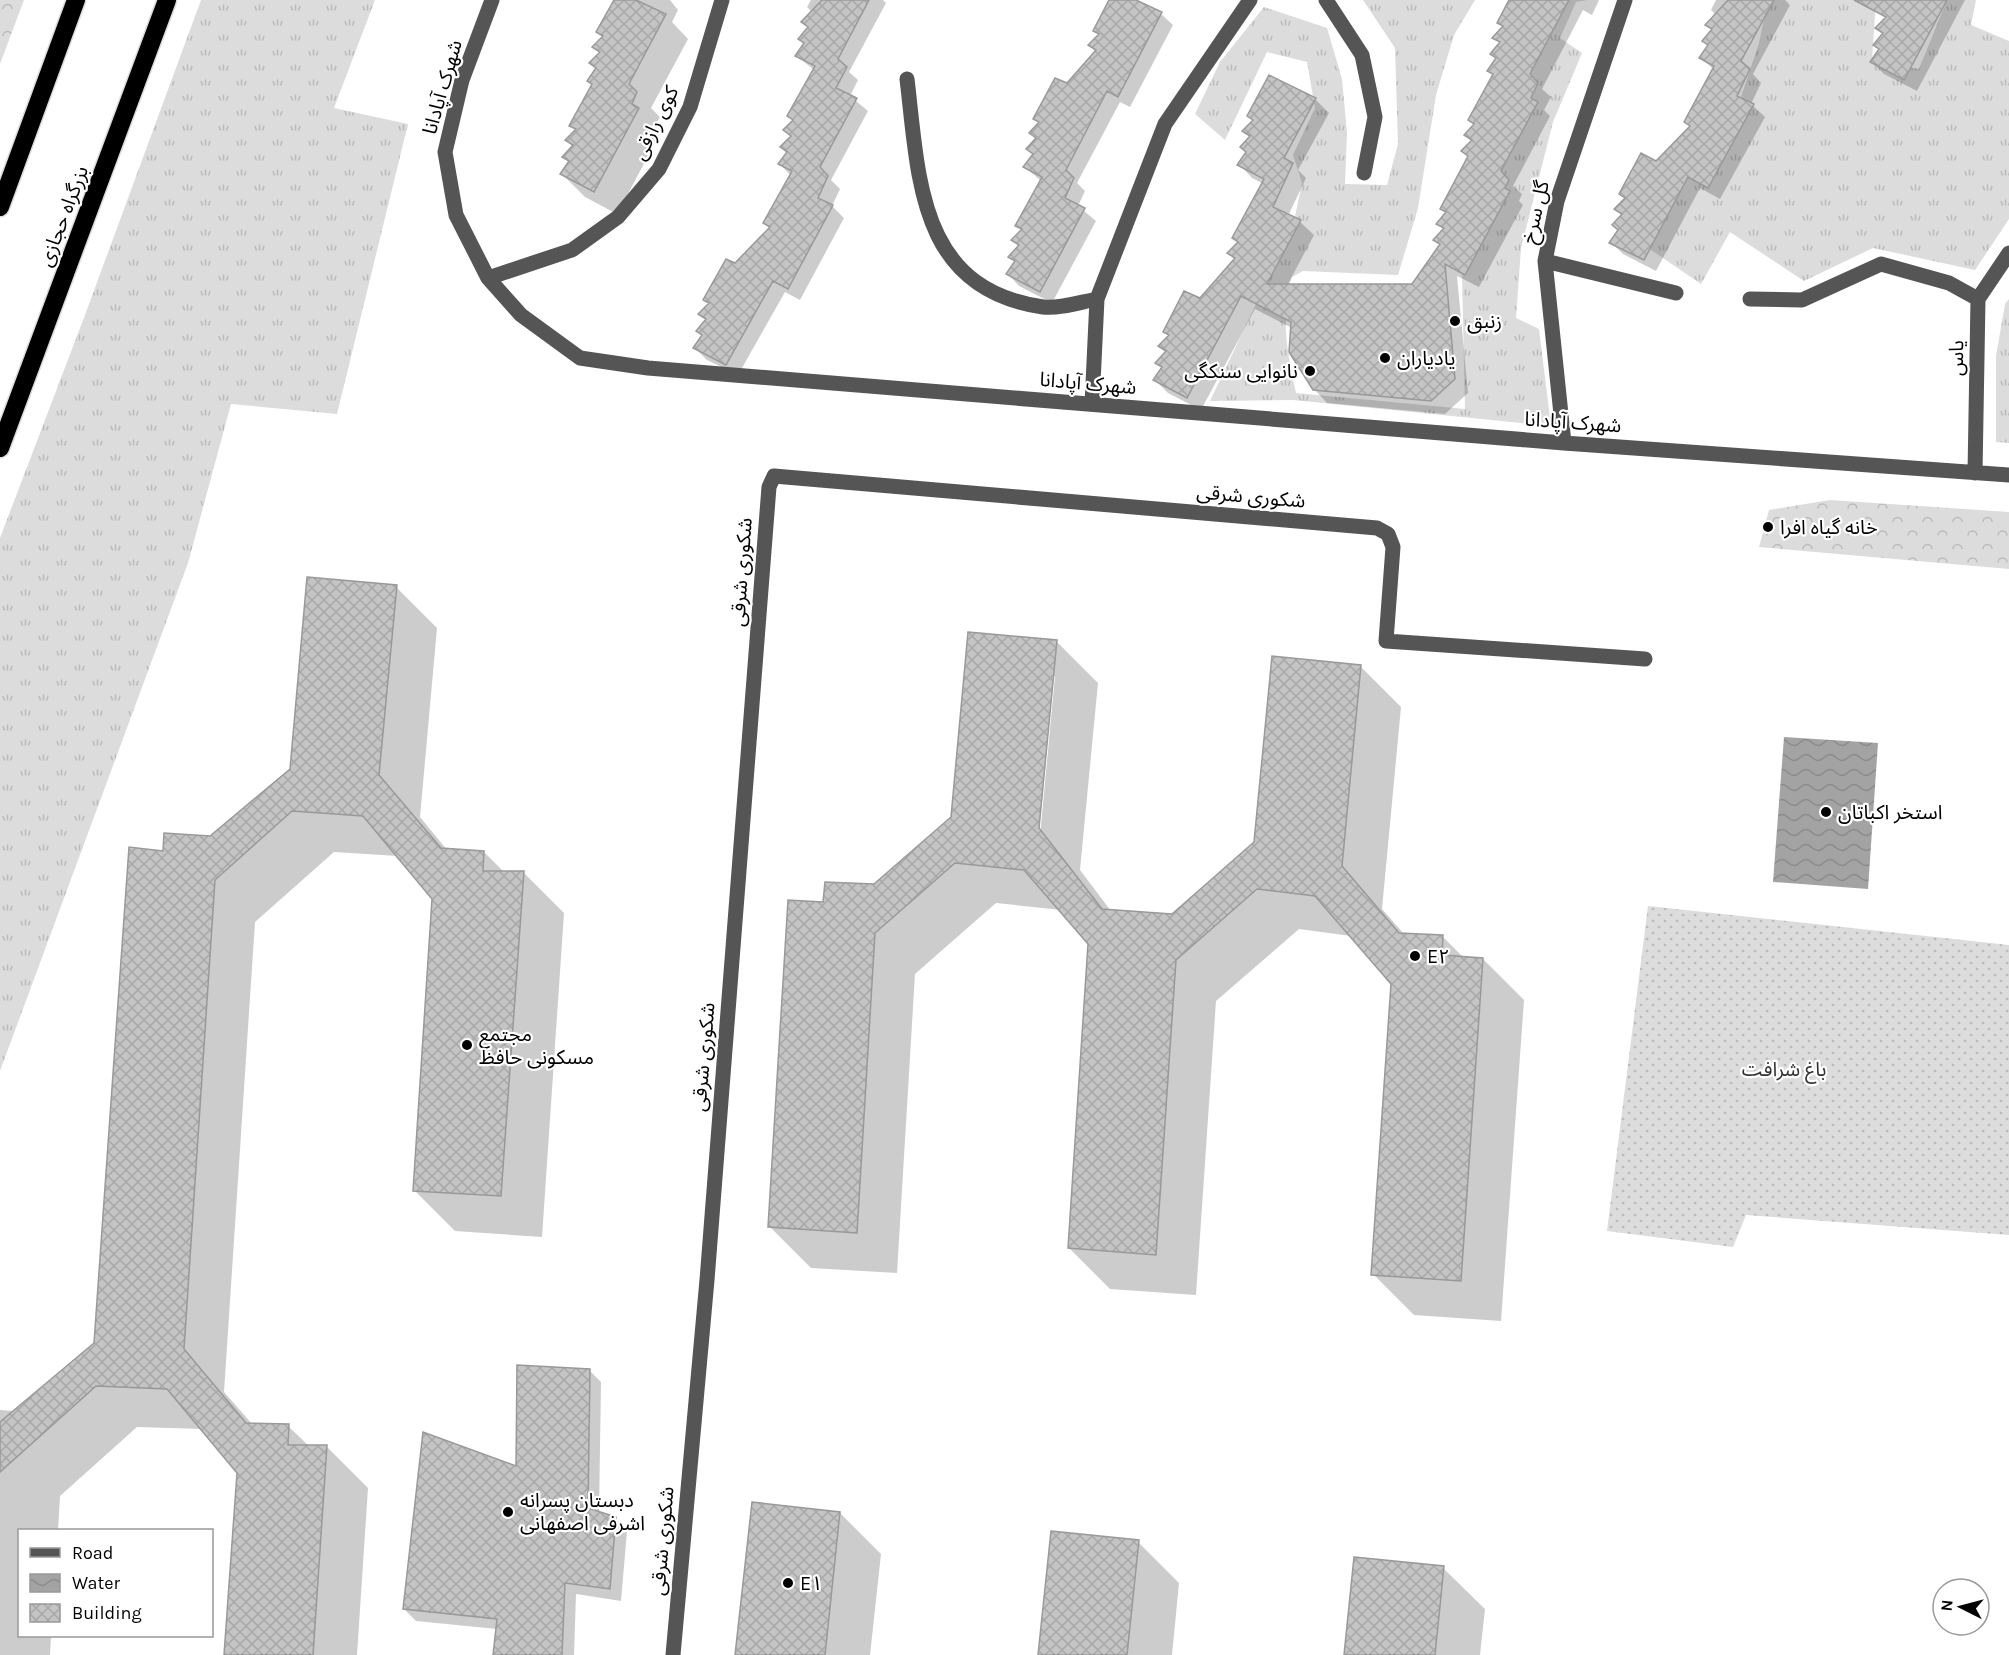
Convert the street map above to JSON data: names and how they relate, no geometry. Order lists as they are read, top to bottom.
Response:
{
  "streets": {
    "highway": ["بزرگراه حجازی"],
    "street": [
      "شهرک آپادانا",
      "کوی رازقی",
      "گل سرخ",
      "یاس",
      "شکوری شرقی"
    ]
  },
  "crossings": [
    ["شهرک آپادانا", "کوی رازقی"],
    ["شهرک آپادانا", "گل سرخ"],
    ["شهرک آپادانا", "یاس"]
  ],
  "parks": ["باغ شرافت"],
  "places": [
    "زنبق",
    "یادیاران",
    "نانوایی سنکگی",
    "خانه گیاه افرا",
    "استخر اکباتان",
    "E۲",
    "مجتمع مسکونی حافظ",
    "دبستان پسرانه اشرفی اصفهانی",
    "E۱"
  ],
  "legend": ["Road", "Water", "Building"],
  "north": "left"
}
